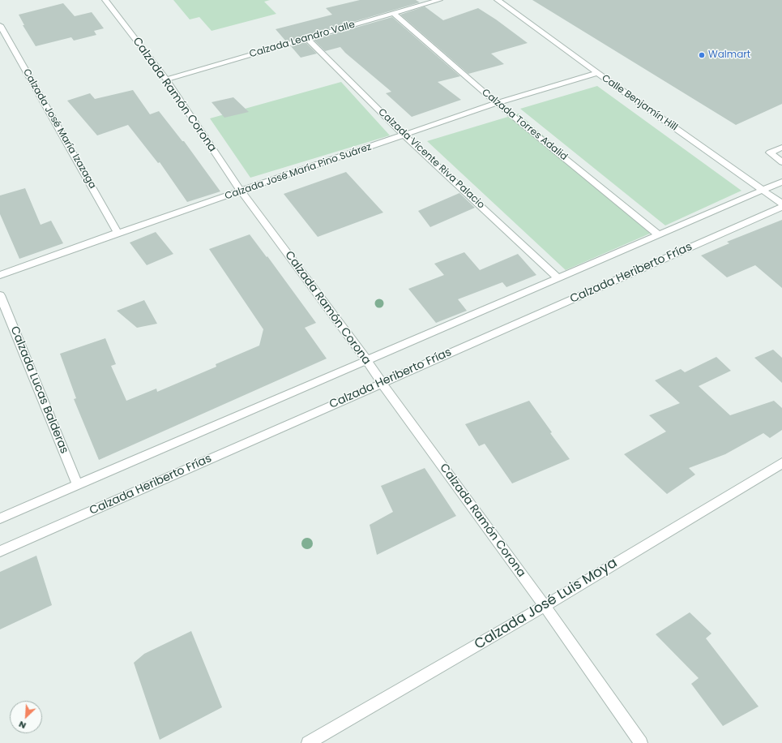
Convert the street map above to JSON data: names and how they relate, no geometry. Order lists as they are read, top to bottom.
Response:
{
  "streets": {
    "street": [
      "Calzada Leandro Valle",
      "Calzada Ramón Corona",
      "Calle Benjamín Hill",
      "Calzada Torres Adalid",
      "Calzada José María Izazaga",
      "Calzada Vicente Riva Palacio",
      "Calzada José María Pino Suárez",
      "Calzada Heriberto Frías",
      "Calzada Lucas Balderas",
      "Calzada José Luis Moya"
    ]
  },
  "crossings": [
    ["Calzada Leandro Valle", "Calzada Ramón Corona"],
    ["Calzada Leandro Valle", "Calzada Torres Adalid"],
    ["Calzada Leandro Valle", "Calzada Vicente Riva Palacio"],
    ["Calzada Ramón Corona", "Calzada José María Pino Suárez"],
    ["Calzada Ramón Corona", "Calzada Heriberto Frías"],
    ["Calzada Ramón Corona", "Calzada José Luis Moya"],
    ["Calle Benjamín Hill", "Calzada José María Pino Suárez"],
    ["Calle Benjamín Hill", "Calzada Heriberto Frías"],
    ["Calzada Torres Adalid", "Calzada José María Pino Suárez"],
    ["Calzada Torres Adalid", "Calzada Heriberto Frías"],
    ["Calzada José María Izazaga", "Calzada José María Pino Suárez"],
    ["Calzada Vicente Riva Palacio", "Calzada José María Pino Suárez"],
    ["Calzada Vicente Riva Palacio", "Calzada Heriberto Frías"],
    ["Calzada Heriberto Frías", "Calzada Lucas Balderas"]
  ],
  "places": ["Walmart"],
  "north": "bottom left"
}
